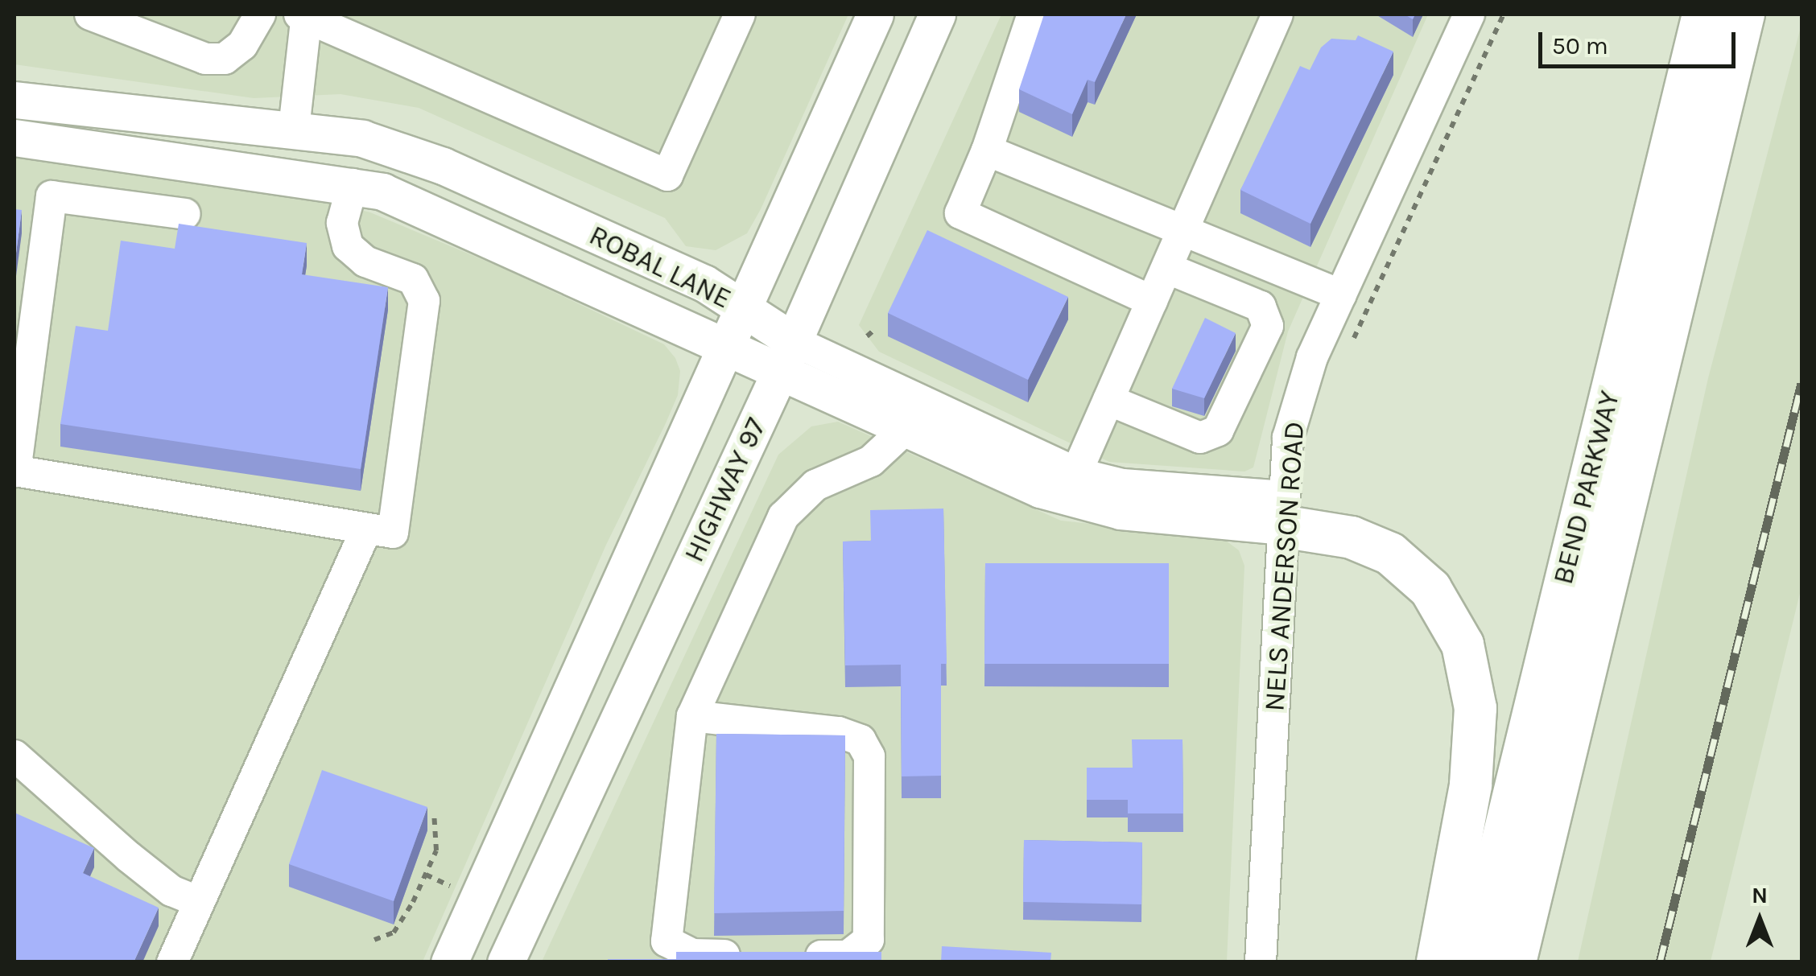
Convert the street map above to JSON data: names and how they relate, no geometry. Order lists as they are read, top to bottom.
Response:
{
  "streets": {
    "highway": ["BEND PARKWAY"],
    "main road": ["ROBAL LANE", "HIGHWAY 97"],
    "street": ["NELS ANDERSON ROAD"]
  },
  "crossings": [
    ["ROBAL LANE", "HIGHWAY 97"],
    ["ROBAL LANE", "NELS ANDERSON ROAD"]
  ],
  "scale_bar": "50 m",
  "north": "top"
}
